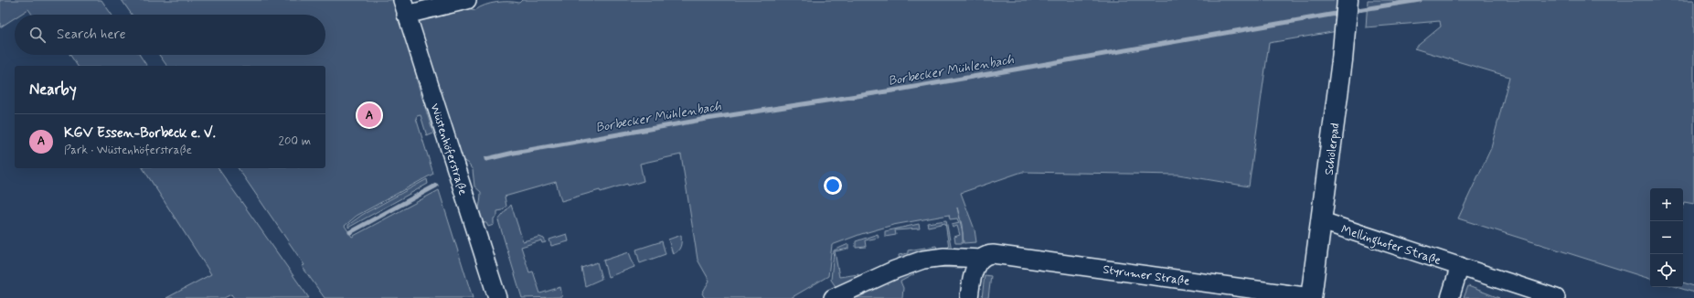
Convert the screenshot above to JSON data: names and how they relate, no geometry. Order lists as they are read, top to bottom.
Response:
{
  "streets": {
    "street": [
      "Wüstenhöferstraße",
      "Schölerpad",
      "Mellinghofer Straße",
      "Styrumer Straße"
    ]
  },
  "crossings": [
    ["Schölerpad", "Mellinghofer Straße"],
    ["Schölerpad", "Styrumer Straße"]
  ],
  "water": ["Borbecker Mühlenbach"],
  "page": {
    "search": "Search here",
    "heading": "Nearby",
    "pins": "A",
    "list": [
      {
        "mark": "A",
        "name": "KGV Essen-Borbeck e. V.",
        "note": "Park · Wüstenhöferstraße",
        "value": "200 m"
      }
    ],
    "map_buttons": ["+", "−"]
  }
}
